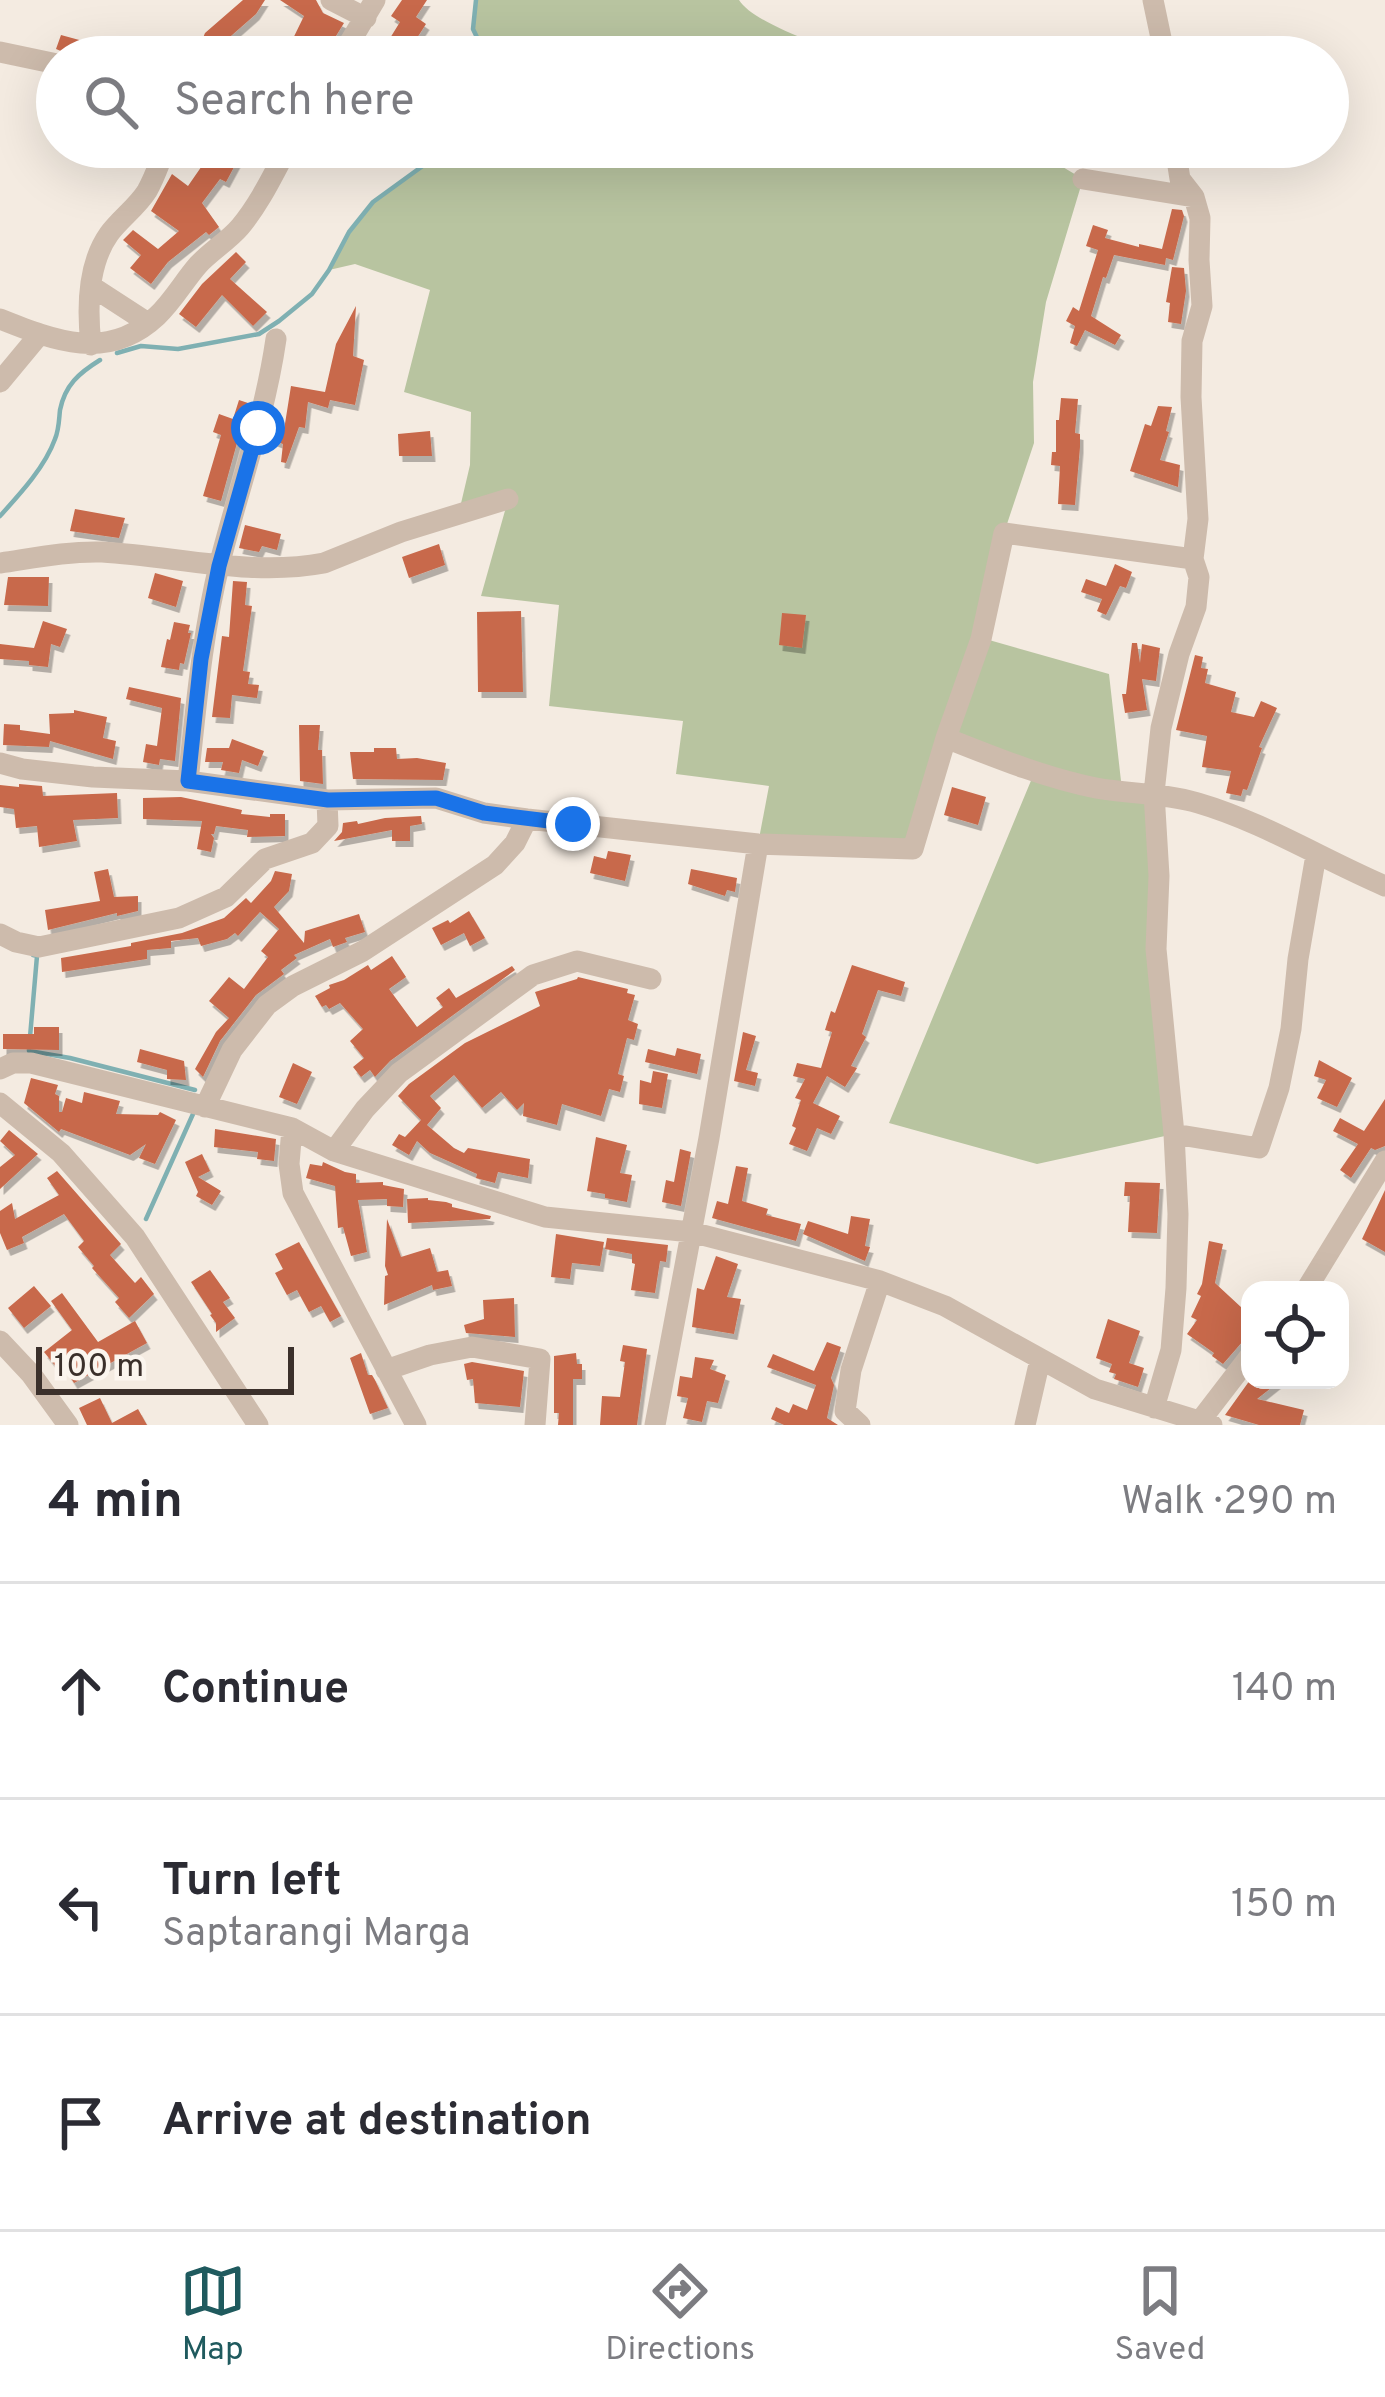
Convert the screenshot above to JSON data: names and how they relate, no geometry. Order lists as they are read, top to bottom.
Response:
{
  "scale_bar": "100 m",
  "page": {
    "search": "Search here",
    "scale": "100 m",
    "heading": ["4 min", "Walk · 290 m"],
    "list": [
      ["Continue", "140 m"],
      ["Turn left", "Saptarangi Marga", "150 m"],
      "Arrive at destination"
    ],
    "nav": ["Map", "Directions", "Saved"]
  }
}
